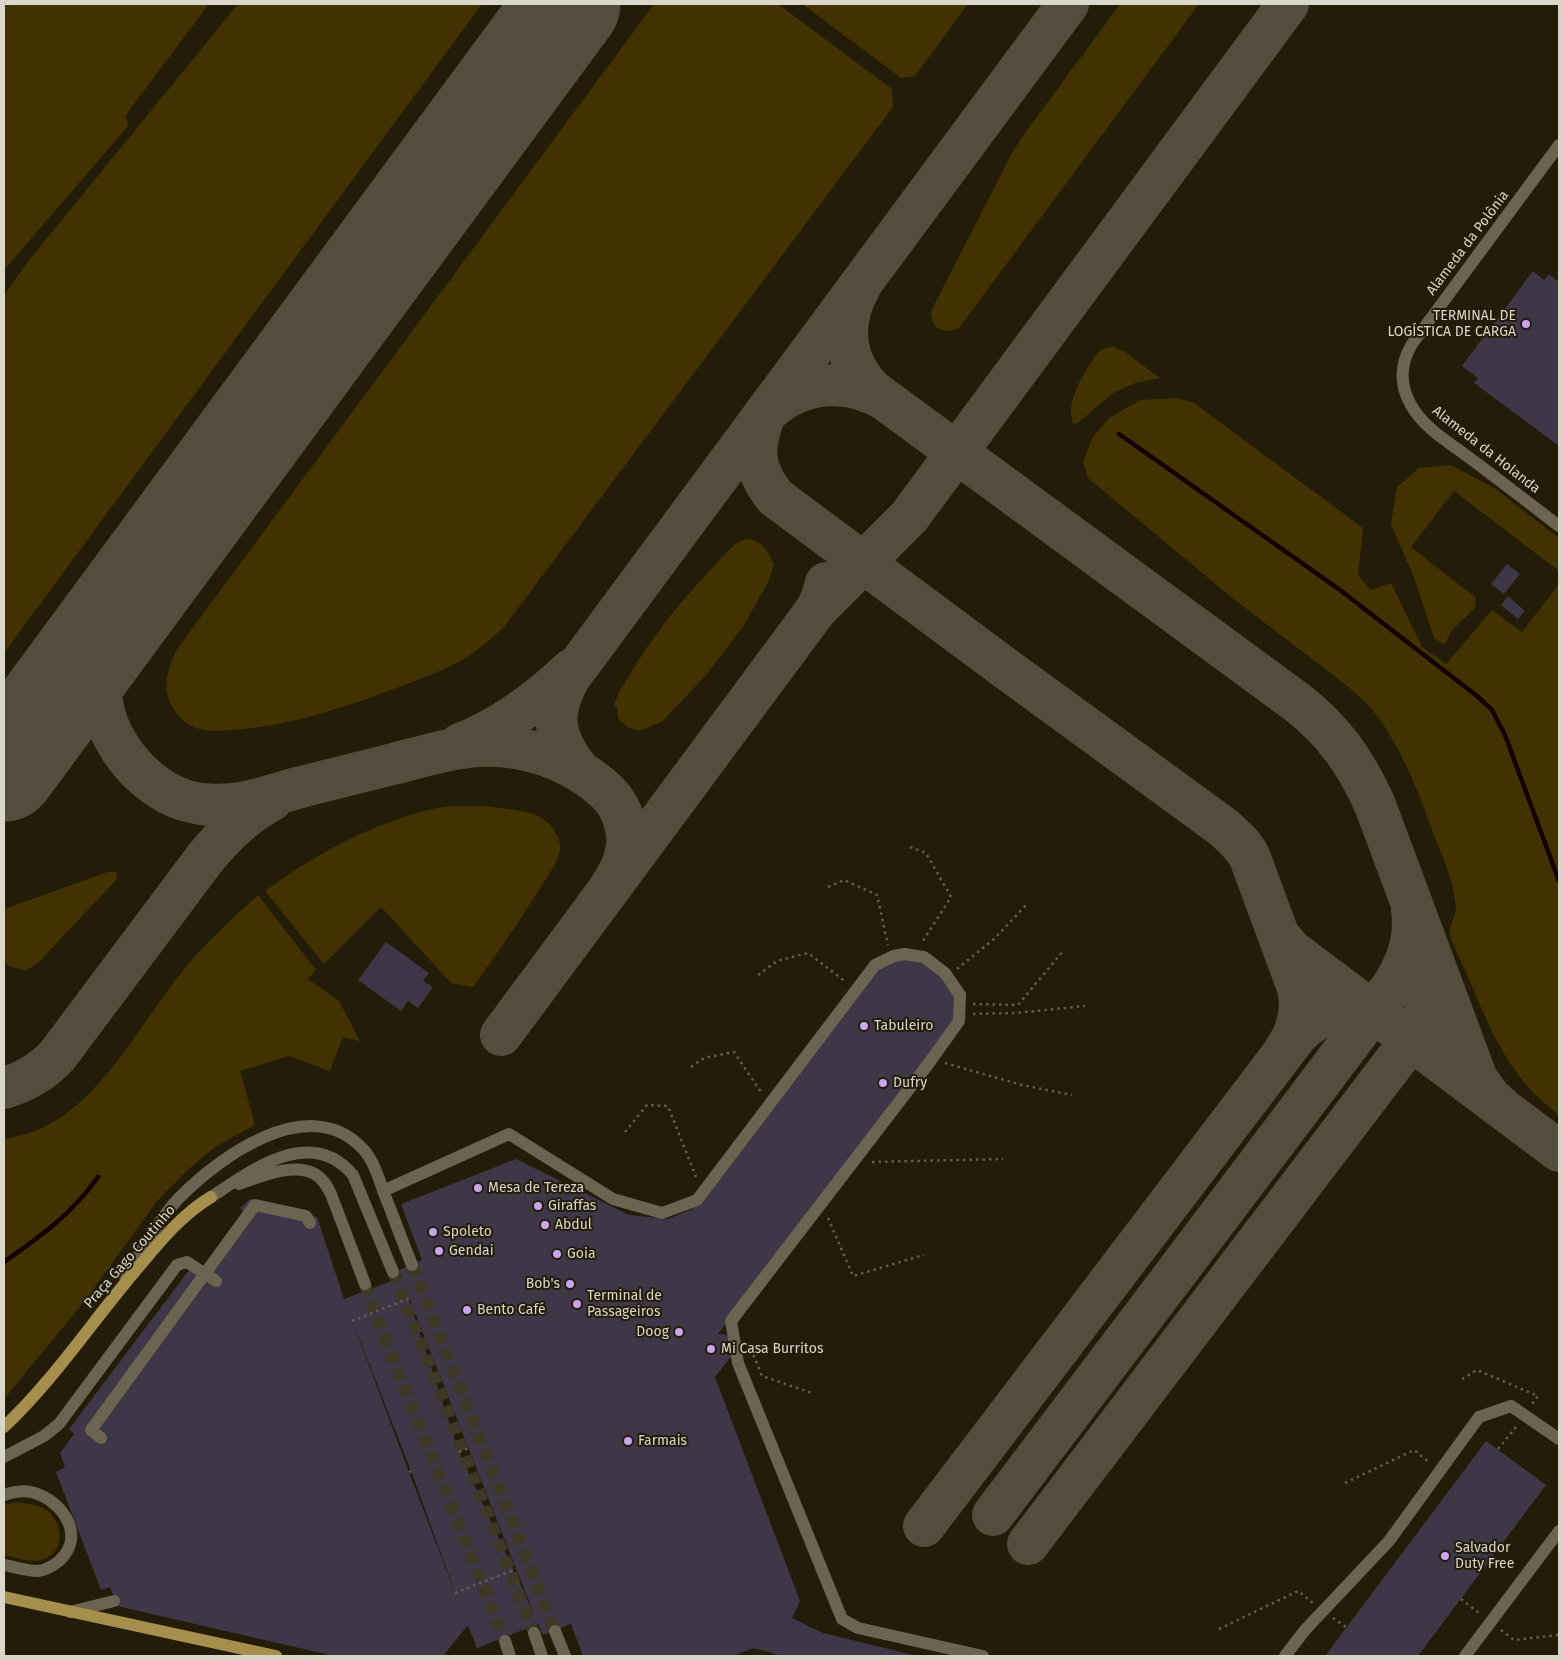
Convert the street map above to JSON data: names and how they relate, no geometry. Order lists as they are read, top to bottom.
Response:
{
  "streets": {
    "main road": ["Praça Gago Coutinho"],
    "lane": ["Alameda da Polônia", "Alameda da Holanda"]
  },
  "crossings": [
    ["Alameda da Polônia", "Alameda da Holanda"]
  ],
  "places": [
    "TERMINAL DE LOGÍSTICA DE CARGA",
    "Tabuleiro",
    "Dufry",
    "Mesa de Tereza",
    "Giraffas",
    "Abdul",
    "Spoleto",
    "Gendai",
    "Goia",
    "Bob's",
    "Terminal de Passageiros",
    "Bento Café",
    "Doog",
    "Mi Casa Burritos",
    "Farmais",
    "Salvador Duty Free"
  ]
}
